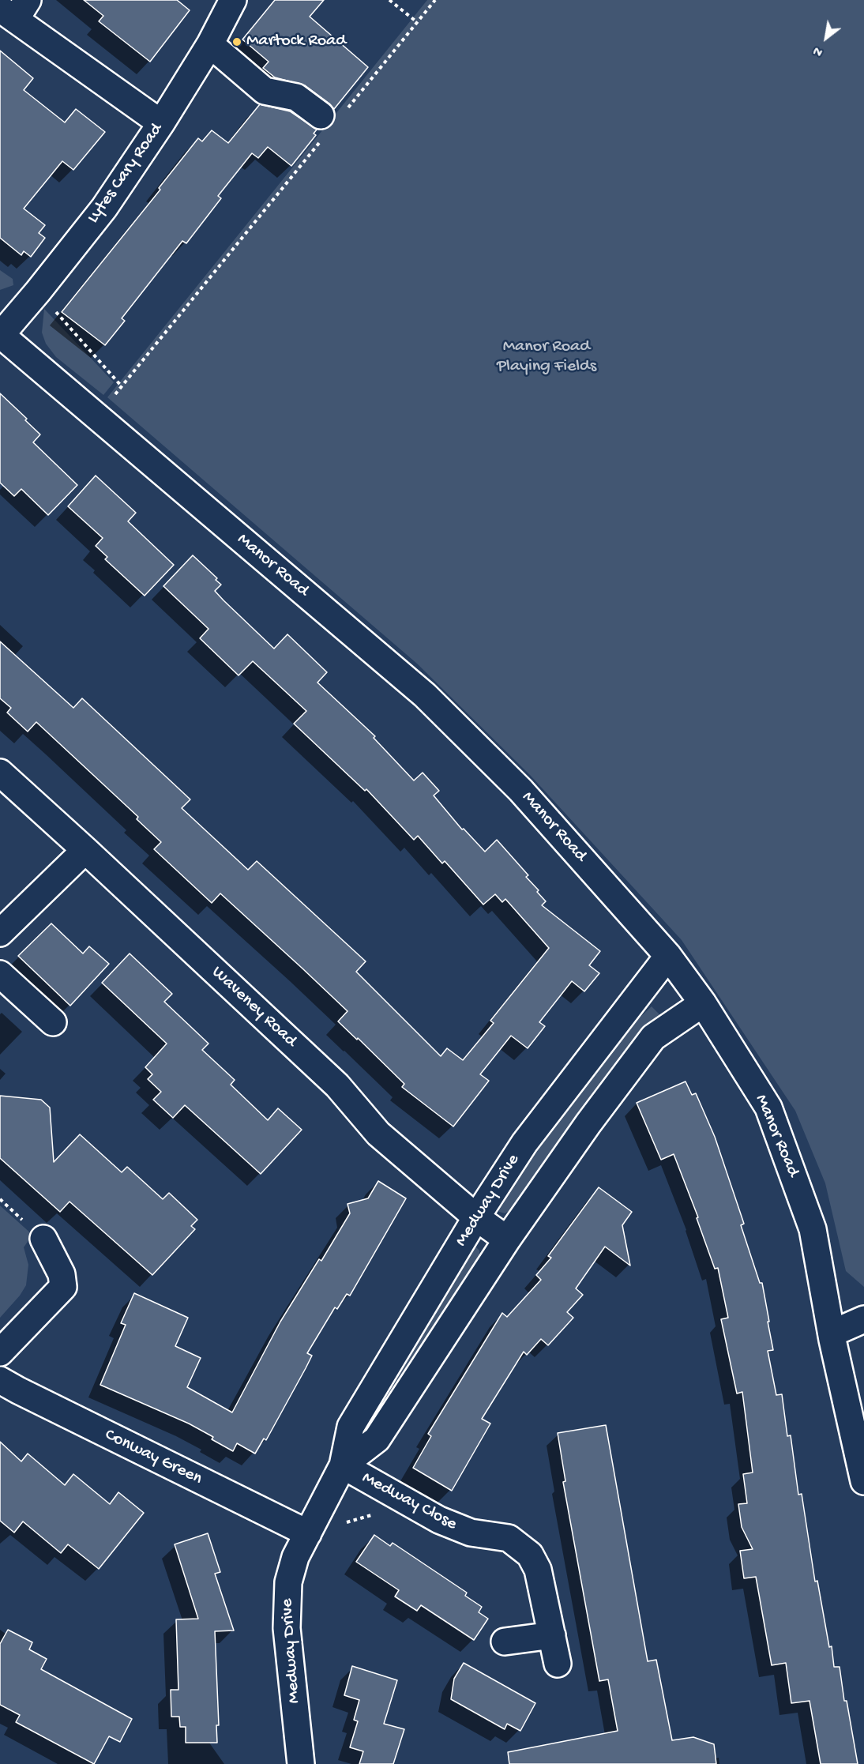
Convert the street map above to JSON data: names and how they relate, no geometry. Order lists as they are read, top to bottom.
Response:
{
  "streets": {
    "street": [
      "Lytes Cary Road",
      "Manor Road",
      "Waveney Road",
      "Medway Drive",
      "Conway Green",
      "Medway Close"
    ]
  },
  "crossings": [
    ["Lytes Cary Road", "Manor Road"],
    ["Manor Road", "Medway Drive"],
    ["Waveney Road", "Medway Drive"],
    ["Medway Drive", "Conway Green"],
    ["Medway Drive", "Medway Close"]
  ],
  "parks": ["Manor Road Playing Fields"],
  "places": ["Martock Road"],
  "north": "bottom left"
}
